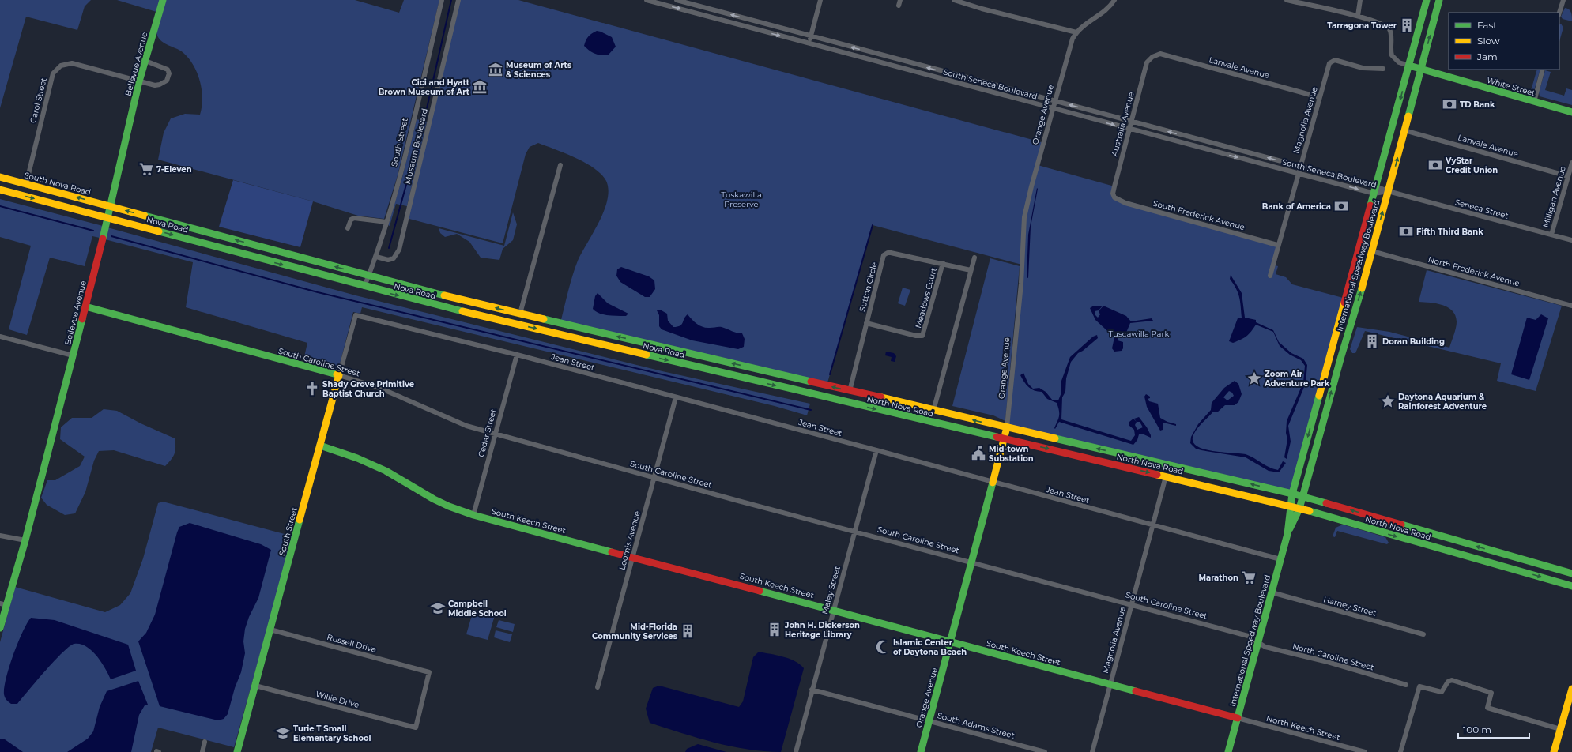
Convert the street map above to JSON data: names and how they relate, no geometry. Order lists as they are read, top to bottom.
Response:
{
  "streets": {
    "main road": [
      "Bellevue Avenue",
      "White Street",
      "Orange Avenue",
      "South Street",
      "South Nova Road",
      "Nova Road",
      "International Speedway Boulevard",
      "South Caroline Street",
      "North Nova Road",
      "South Keech Street"
    ],
    "street": [
      "Lanvale Avenue",
      "South Seneca Boulevard",
      "Carol Street",
      "Magnolia Avenue",
      "Australia Avenue",
      "Museum Boulevard",
      "Milligan Avenue",
      "Seneca Street",
      "South Frederick Avenue",
      "North Frederick Avenue",
      "Sutton Circle",
      "Meadows Court",
      "Jean Street",
      "Cedar Street",
      "Loomis Avenue",
      "Maley Street",
      "Harney Street",
      "Russell Drive",
      "North Caroline Street",
      "Willie Drive",
      "South Adams Street",
      "North Keech Street"
    ]
  },
  "crossings": [
    ["Bellevue Avenue", "Carol Street"],
    ["Bellevue Avenue", "South Nova Road"],
    ["Bellevue Avenue", "Nova Road"],
    ["Bellevue Avenue", "South Caroline Street"],
    ["Lanvale Avenue", "Magnolia Avenue"],
    ["Lanvale Avenue", "Australia Avenue"],
    ["Lanvale Avenue", "Milligan Avenue"],
    ["Lanvale Avenue", "International Speedway Boulevard"],
    ["South Seneca Boulevard", "Orange Avenue"],
    ["South Seneca Boulevard", "Magnolia Avenue"],
    ["South Seneca Boulevard", "Australia Avenue"],
    ["South Seneca Boulevard", "Seneca Street"],
    ["South Seneca Boulevard", "International Speedway Boulevard"],
    ["White Street", "International Speedway Boulevard"],
    ["Carol Street", "South Nova Road"],
    ["Orange Avenue", "South Caroline Street"],
    ["Orange Avenue", "Jean Street"],
    ["Orange Avenue", "North Nova Road"],
    ["Orange Avenue", "South Keech Street"],
    ["Orange Avenue", "South Adams Street"],
    ["Magnolia Avenue", "South Frederick Avenue"],
    ["Magnolia Avenue", "South Caroline Street"],
    ["Magnolia Avenue", "Jean Street"],
    ["Magnolia Avenue", "North Nova Road"],
    ["Magnolia Avenue", "South Keech Street"],
    ["Australia Avenue", "South Frederick Avenue"],
    ["South Street", "Museum Boulevard"],
    ["South Street", "Nova Road"],
    ["South Street", "South Caroline Street"],
    ["South Street", "Jean Street"],
    ["South Street", "South Keech Street"],
    ["South Street", "Russell Drive"],
    ["South Street", "Willie Drive"],
    ["South Nova Road", "Nova Road"],
    ["Milligan Avenue", "Seneca Street"],
    ["Seneca Street", "International Speedway Boulevard"],
    ["Nova Road", "North Nova Road"],
    ["International Speedway Boulevard", "North Frederick Avenue"],
    ["International Speedway Boulevard", "South Caroline Street"],
    ["International Speedway Boulevard", "Jean Street"],
    ["International Speedway Boulevard", "North Nova Road"],
    ["International Speedway Boulevard", "South Keech Street"],
    ["International Speedway Boulevard", "Harney Street"],
    ["International Speedway Boulevard", "North Caroline Street"],
    ["International Speedway Boulevard", "North Keech Street"],
    ["Sutton Circle", "Meadows Court"],
    ["Sutton Circle", "North Nova Road"],
    ["South Caroline Street", "Cedar Street"],
    ["South Caroline Street", "Loomis Avenue"],
    ["South Caroline Street", "Maley Street"],
    ["South Caroline Street", "North Caroline Street"],
    ["Jean Street", "Cedar Street"],
    ["Jean Street", "Loomis Avenue"],
    ["Jean Street", "Maley Street"],
    ["Cedar Street", "South Keech Street"],
    ["South Keech Street", "Loomis Avenue"],
    ["South Keech Street", "Maley Street"],
    ["South Keech Street", "North Keech Street"],
    ["Maley Street", "South Adams Street"],
    ["Russell Drive", "Willie Drive"]
  ],
  "parks": ["Tuskawilla Preserve", "Tuscawilla Park"],
  "places": {
    "building": [
      "Tarragona Tower",
      "Doran Building",
      "John H. Dickerson Heritage Library",
      "Mid-Florida Community Services"
    ],
    "museum": ["Museum of Arts & Sciences", "Cici and Hyatt Brown Museum of Art"],
    "bank": [
      "TD Bank",
      "VyStar Credit Union",
      "Bank of America",
      "Fifth Third Bank"
    ],
    "supermarket": ["7-Eleven", "Marathon"],
    "place": ["Zoom Air Adventure Park", "Daytona Aquarium & Rainforest Adventure"],
    "church": ["Shady Grove Primitive Baptist Church"],
    "public building": ["Mid-town Substation"],
    "school or university": ["Campbell Middle School", "Turie T Small Elementary School"],
    "mosque": ["Islamic Center of Daytona Beach"]
  },
  "legend": ["Fast", "Slow", "Jam"],
  "scale_bar": "100 m"
}
